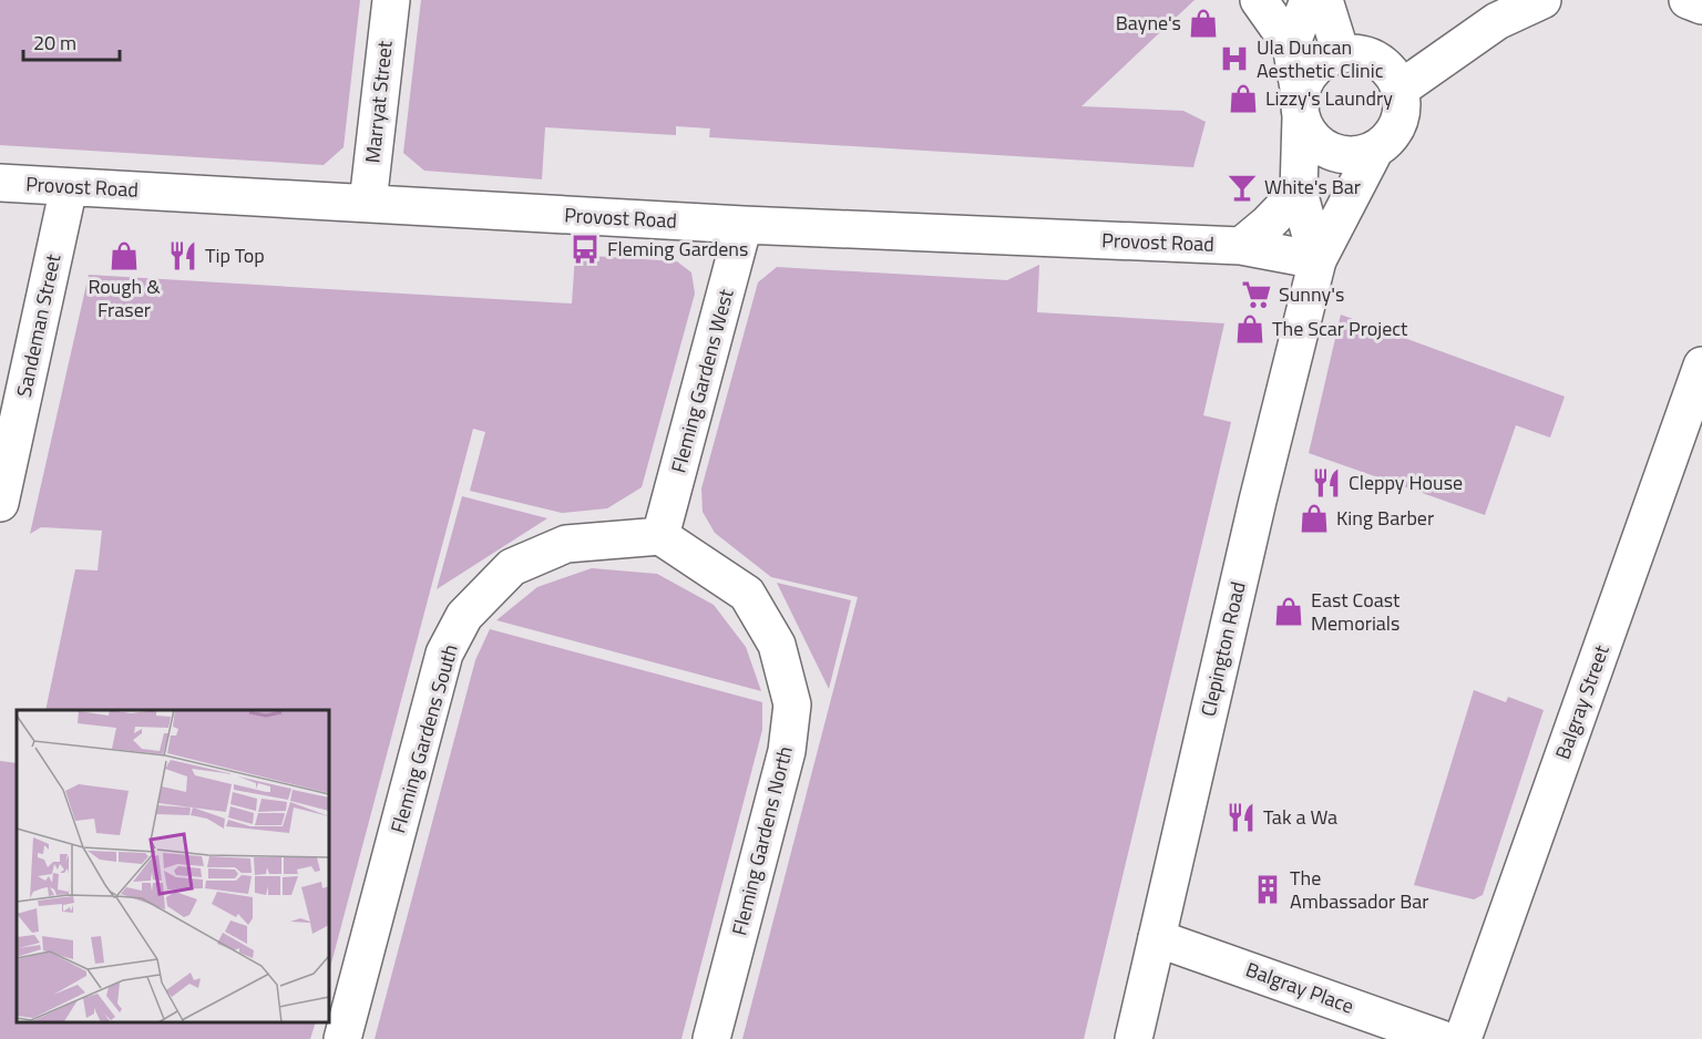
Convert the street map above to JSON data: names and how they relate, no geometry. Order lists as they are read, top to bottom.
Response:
{
  "streets": {
    "street": [
      "Marryat Street",
      "Provost Road",
      "Sandeman Street",
      "Fleming Gardens West",
      "Clepington Road",
      "Balgray Street",
      "Fleming Gardens South",
      "Fleming Gardens North",
      "Balgray Place"
    ]
  },
  "crossings": [
    ["Marryat Street", "Provost Road"],
    ["Provost Road", "Sandeman Street"],
    ["Provost Road", "Fleming Gardens West"],
    ["Provost Road", "Clepington Road"],
    ["Fleming Gardens West", "Fleming Gardens South"],
    ["Fleming Gardens West", "Fleming Gardens North"],
    ["Clepington Road", "Balgray Place"],
    ["Fleming Gardens South", "Fleming Gardens North"]
  ],
  "places": {
    "shop": [
      "Bayne's",
      "Lizzy's Laundry",
      "Rough & Fraser",
      "The Scar Project",
      "King Barber",
      "East Coast Memorials"
    ],
    "hospital": ["Ula Duncan Aesthetic Clinic"],
    "bar": ["White's Bar"],
    "bus stop": ["Fleming Gardens"],
    "restaurant": ["Tip Top", "Cleppy House", "Tak a Wa"],
    "supermarket": ["Sunny's"],
    "building": ["The Ambassador Bar"]
  },
  "scale_bar": "20 m"
}
